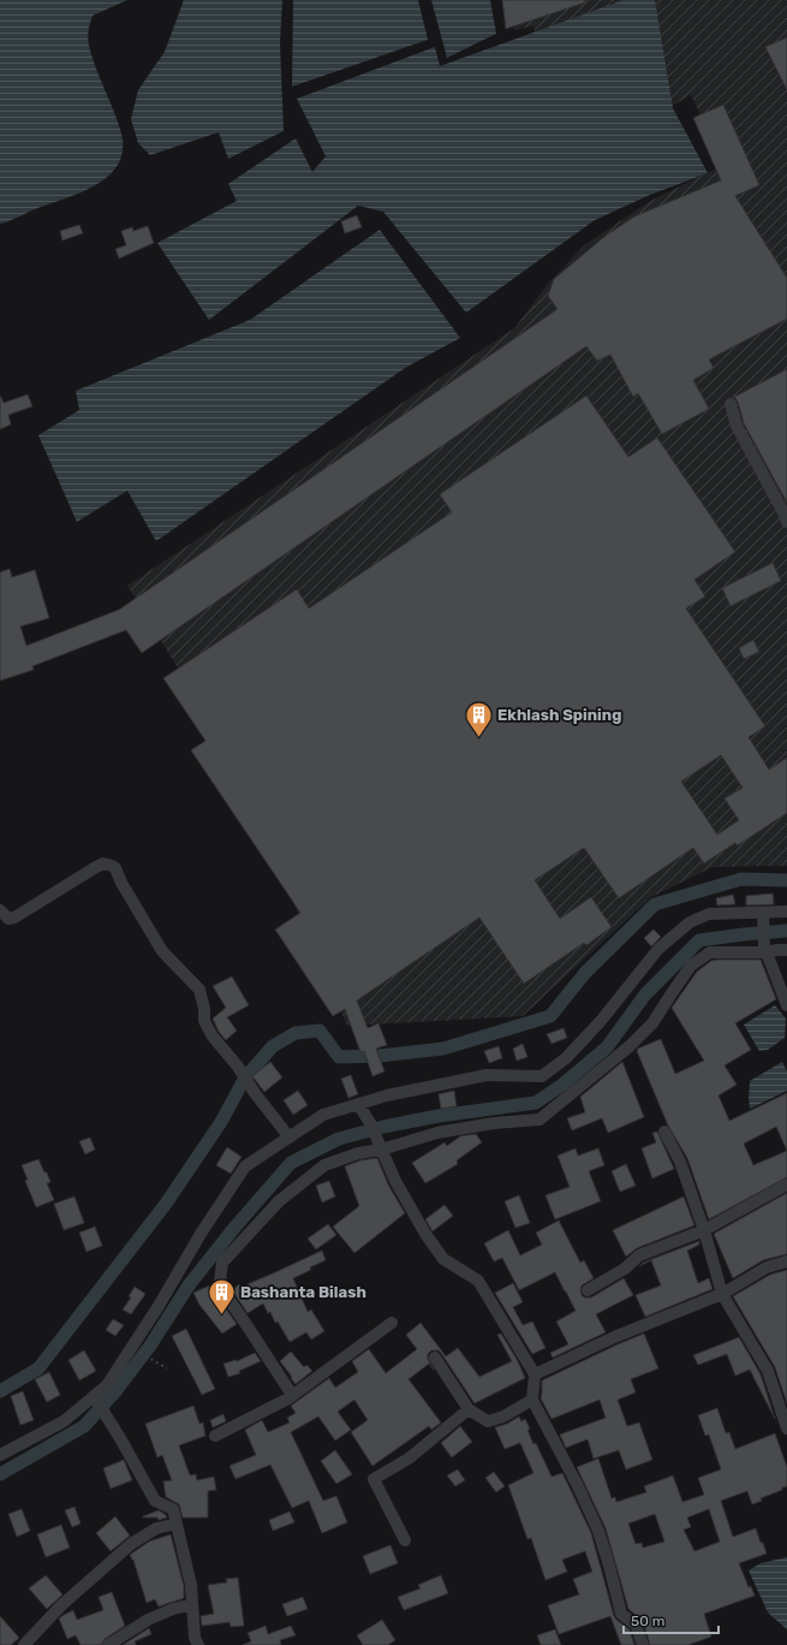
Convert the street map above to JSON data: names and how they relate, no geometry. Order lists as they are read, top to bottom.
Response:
{
  "places": {
    "building": ["Ekhlash Spining", "Bashanta Bilash"]
  },
  "scale_bar": "50 m"
}
